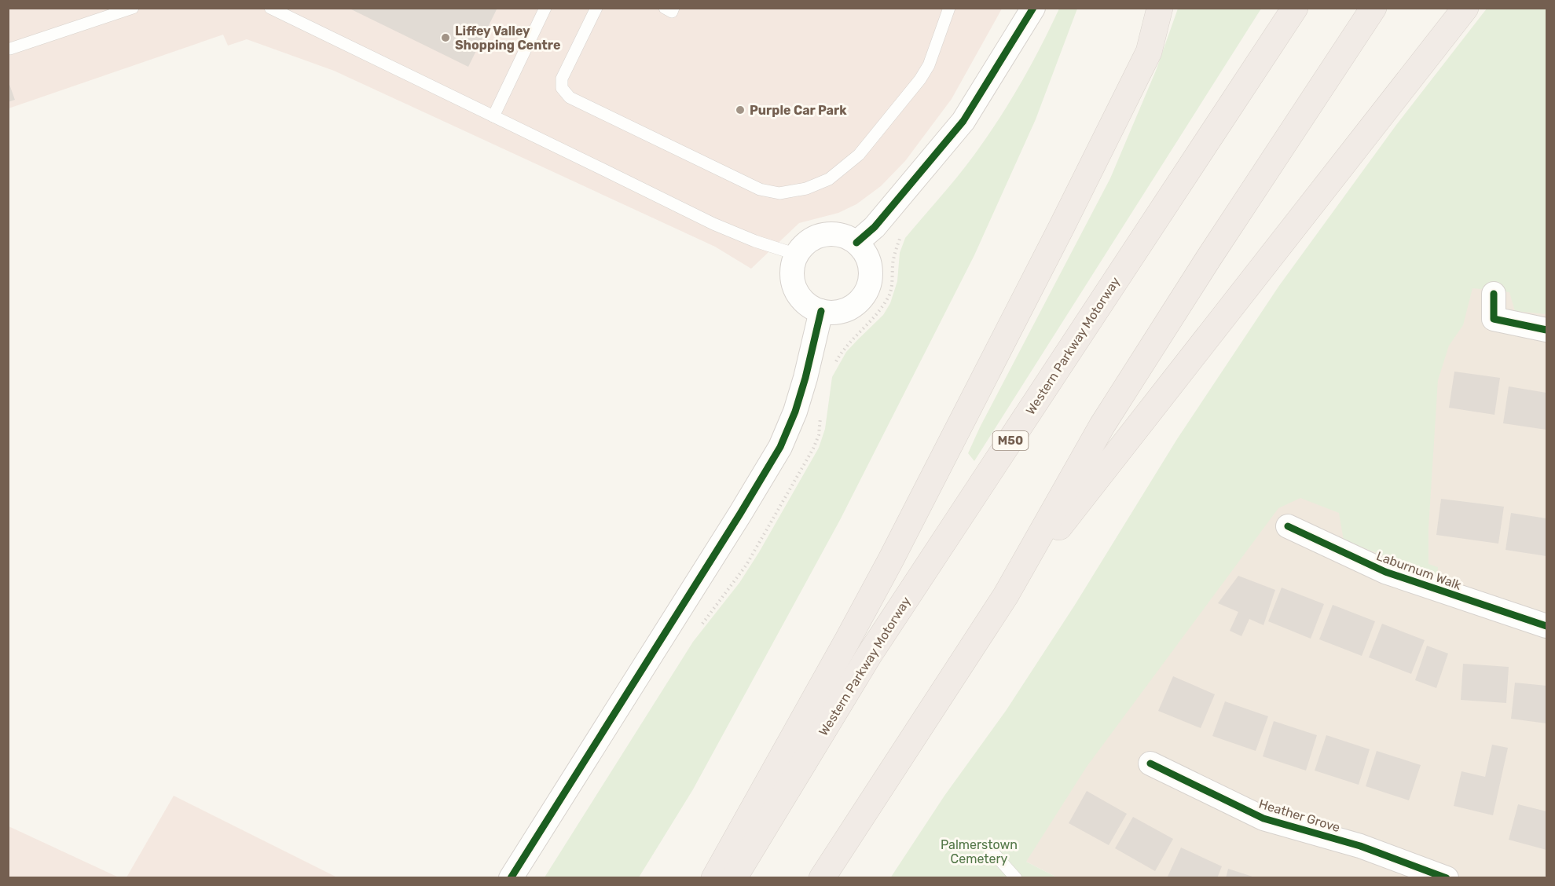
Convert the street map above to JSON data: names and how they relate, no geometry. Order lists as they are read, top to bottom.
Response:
{
  "streets": {
    "highway": ["Western Parkway Motorway", "M50"],
    "street": ["Laburnum Walk", "Heather Grove"]
  },
  "parks": ["Palmerstown Cemetery"],
  "places": ["Liffey Valley Shopping Centre", "Purple Car Park"]
}
